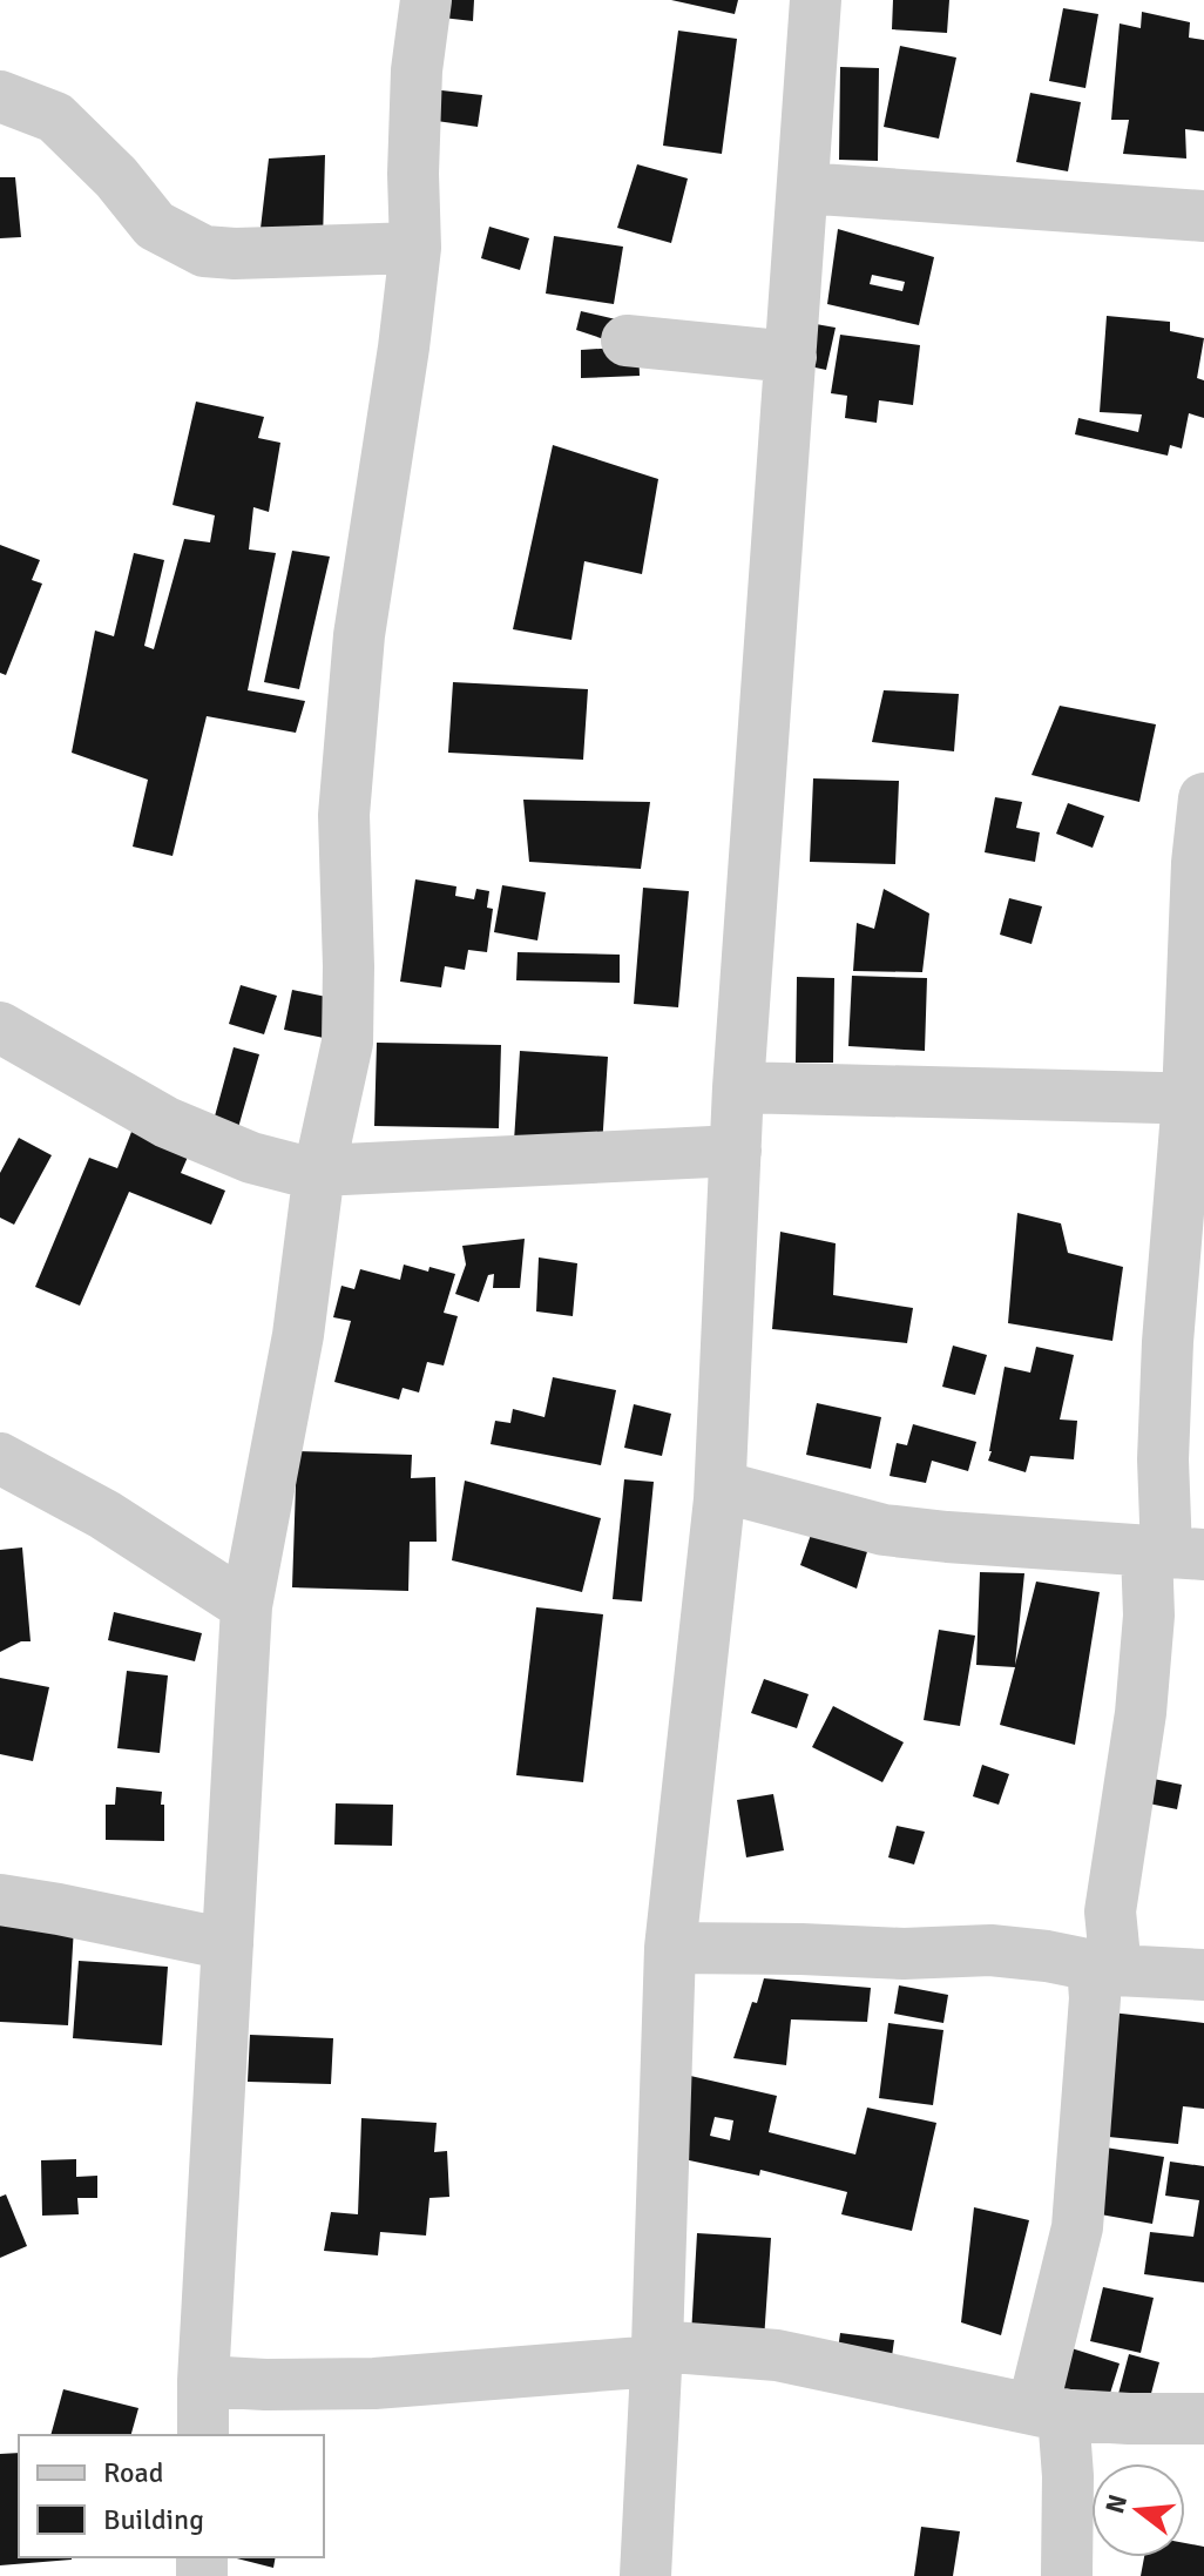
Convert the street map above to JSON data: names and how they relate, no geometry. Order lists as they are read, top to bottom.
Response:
{
  "legend": ["Road", "Building"],
  "north": "left"
}
